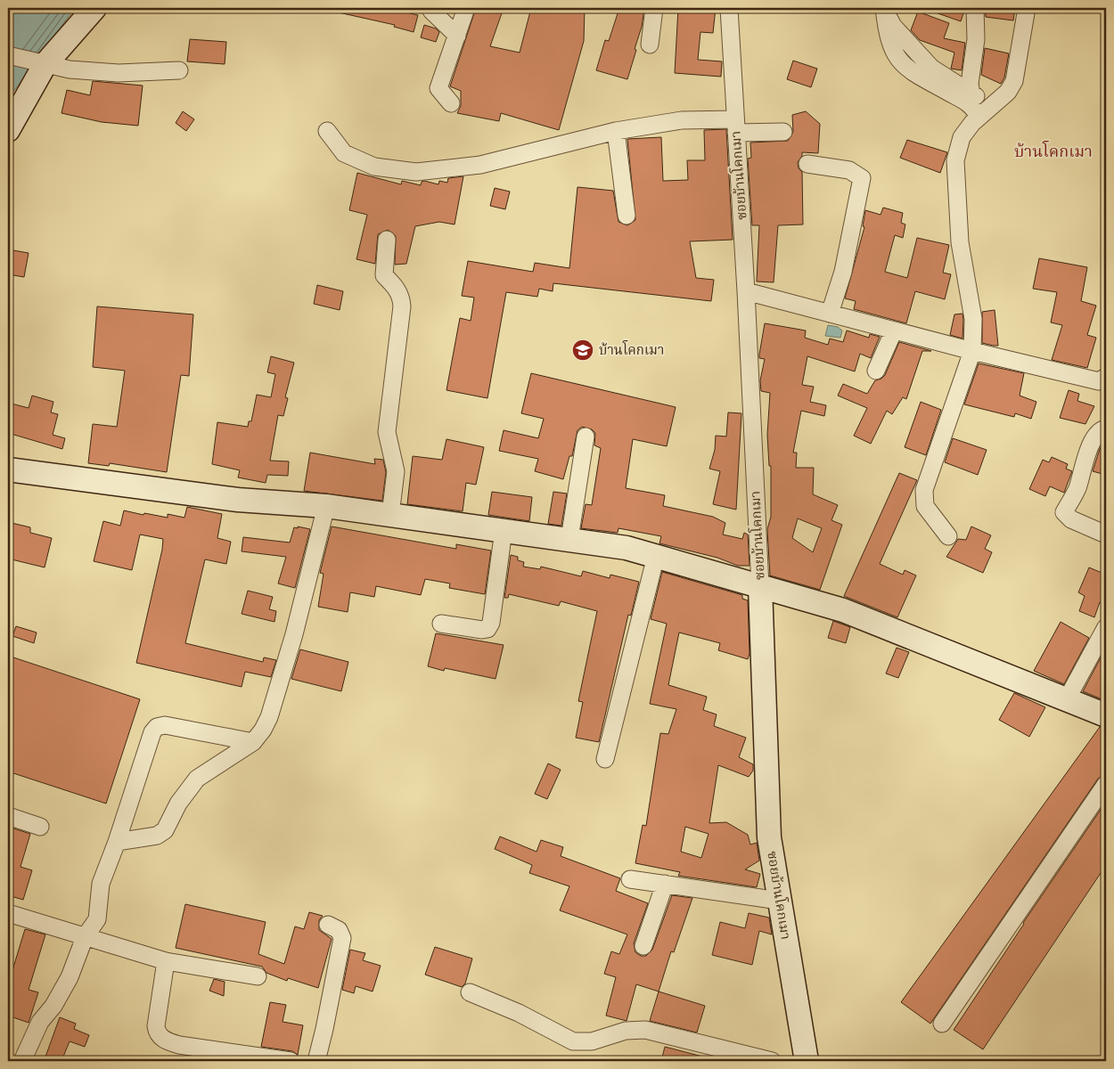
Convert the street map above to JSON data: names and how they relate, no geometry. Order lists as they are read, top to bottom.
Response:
{
  "streets": {
    "street": ["ซอยบ้านโคกเมา"]
  },
  "districts": ["บ้านโคกเมา"],
  "places": {
    "school or university": ["บ้านโคกเมา"]
  }
}
